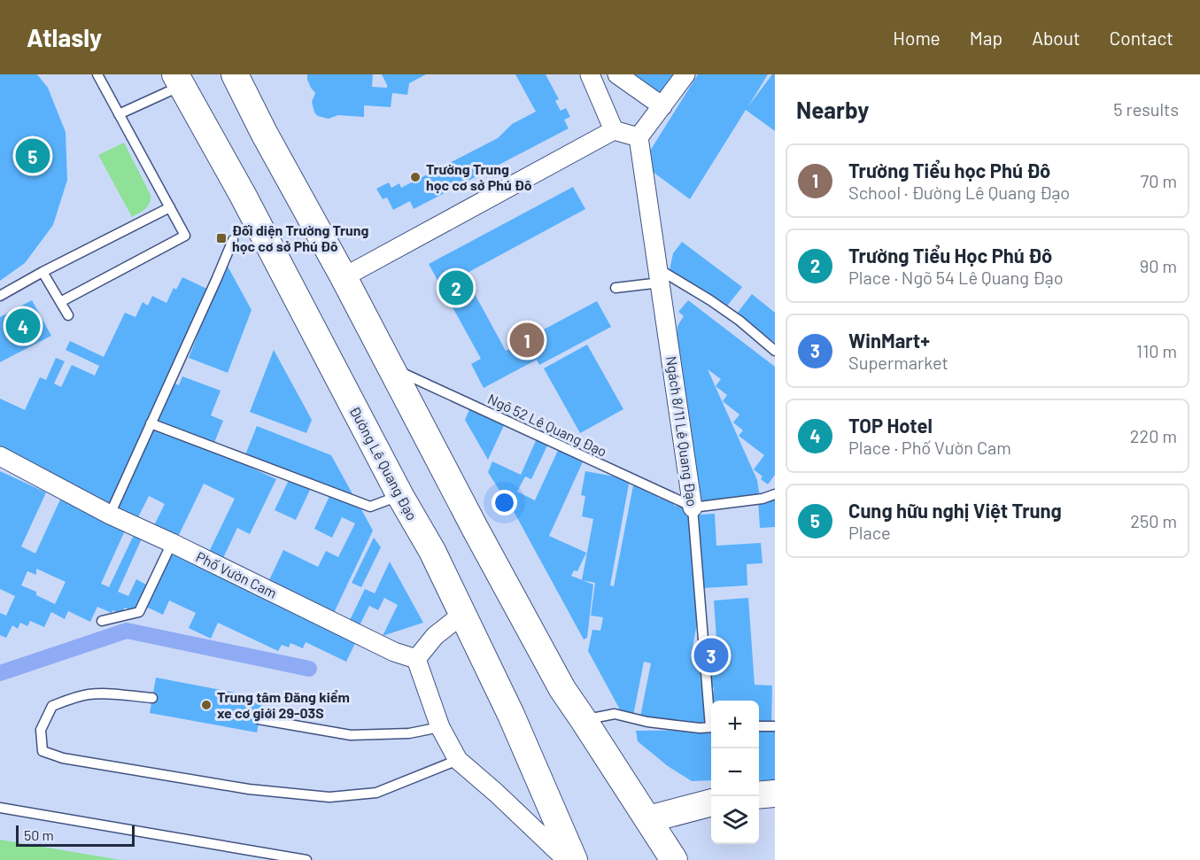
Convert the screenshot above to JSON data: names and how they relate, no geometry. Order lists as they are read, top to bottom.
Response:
{
  "streets": {
    "main road": ["Đường Lê Quang Đạo"],
    "street": ["Ngách 8/11 Lê Quang Đạo", "Phố Vườn Cam"],
    "lane": ["Ngõ 52 Lê Quang Đạo"]
  },
  "crossings": [
    ["Ngõ 52 Lê Quang Đạo", "Ngách 8/11 Lê Quang Đạo"]
  ],
  "places": {
    "other": ["Trường Trung học cơ sở Phú Đô", "Trung tâm Đăng kiểm xe cơ giới 29-03S"],
    "transit": ["Đối diện Trường Trung học cơ sở Phú Đô"]
  },
  "scale_bar": "50 m",
  "page": {
    "header": "Atlasly",
    "nav": [
      "Home",
      "Map",
      "About",
      "Contact"
    ],
    "heading": ["Nearby", "5 results"],
    "pins": [
      "5",
      "2",
      "4",
      "1",
      "3"
    ],
    "list": [
      {
        "mark": "1",
        "name": "Trường Tiểu học Phú Đô",
        "note": "School · Đường Lê Quang Đạo",
        "value": "70 m"
      },
      {
        "mark": "2",
        "name": "Trường Tiểu Học Phú Đô",
        "note": "Place · Ngõ 54 Lê Quang Đạo",
        "value": "90 m"
      },
      {
        "mark": "3",
        "name": "WinMart+",
        "note": "Supermarket",
        "value": "110 m"
      },
      {
        "mark": "4",
        "name": "TOP Hotel",
        "note": "Place · Phố Vườn Cam",
        "value": "220 m"
      },
      {
        "mark": "5",
        "name": "Cung hữu nghị Việt Trung",
        "note": "Place",
        "value": "250 m"
      }
    ],
    "map_buttons": ["+", "−"],
    "scale": "50 m"
  }
}
